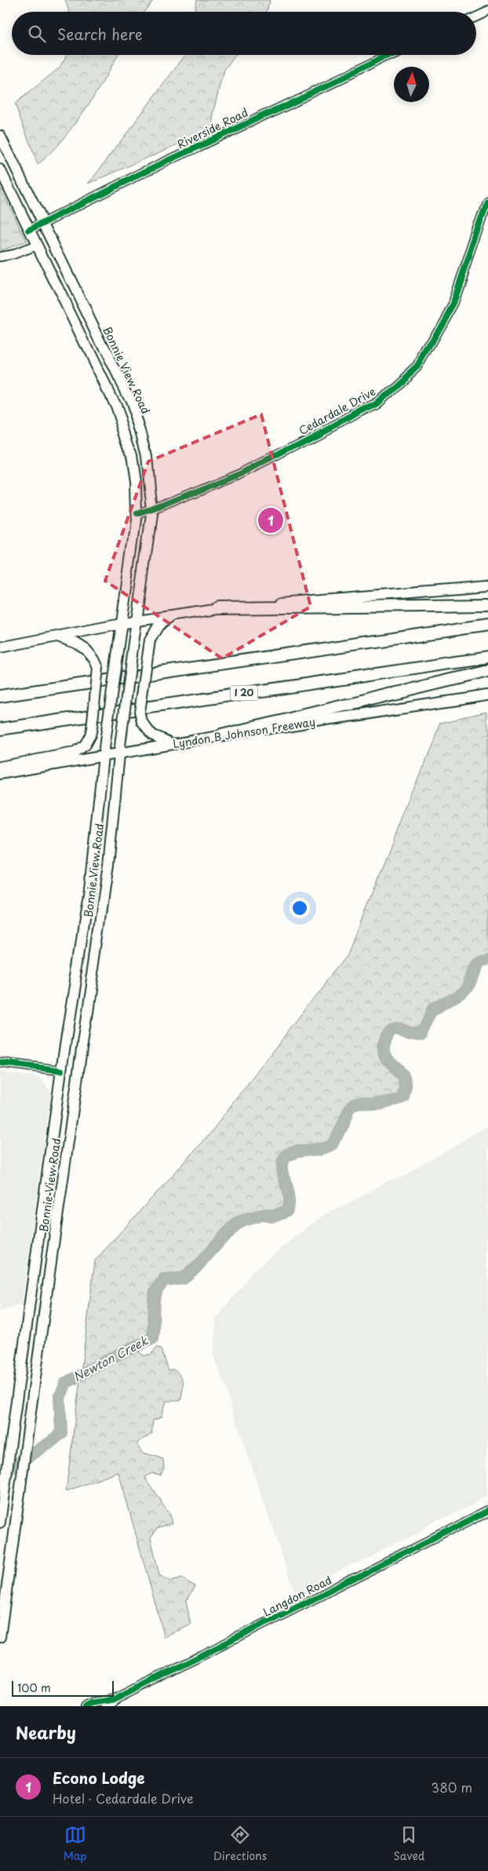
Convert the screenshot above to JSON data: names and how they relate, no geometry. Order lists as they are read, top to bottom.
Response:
{
  "streets": {
    "highway": ["I 20"],
    "main road": ["Bonnie View Road", "Lyndon B Johnson Freeway", "Langdon Road"],
    "street": ["Riverside Road", "Cedardale Drive"]
  },
  "crossings": [
    ["Riverside Road", "Bonnie View Road"],
    ["Bonnie View Road", "Cedardale Drive"],
    ["Bonnie View Road", "Lyndon B Johnson Freeway"]
  ],
  "water": ["Newton Creek"],
  "scale_bar": "100 m",
  "north": "top",
  "page": {
    "search": "Search here",
    "pins": "1",
    "scale": "100 m",
    "heading": "Nearby",
    "list": [
      {
        "mark": "1",
        "name": "Econo Lodge",
        "note": "Hotel · Cedardale Drive",
        "value": "380 m"
      }
    ],
    "nav": ["Map", "Directions", "Saved"]
  }
}
